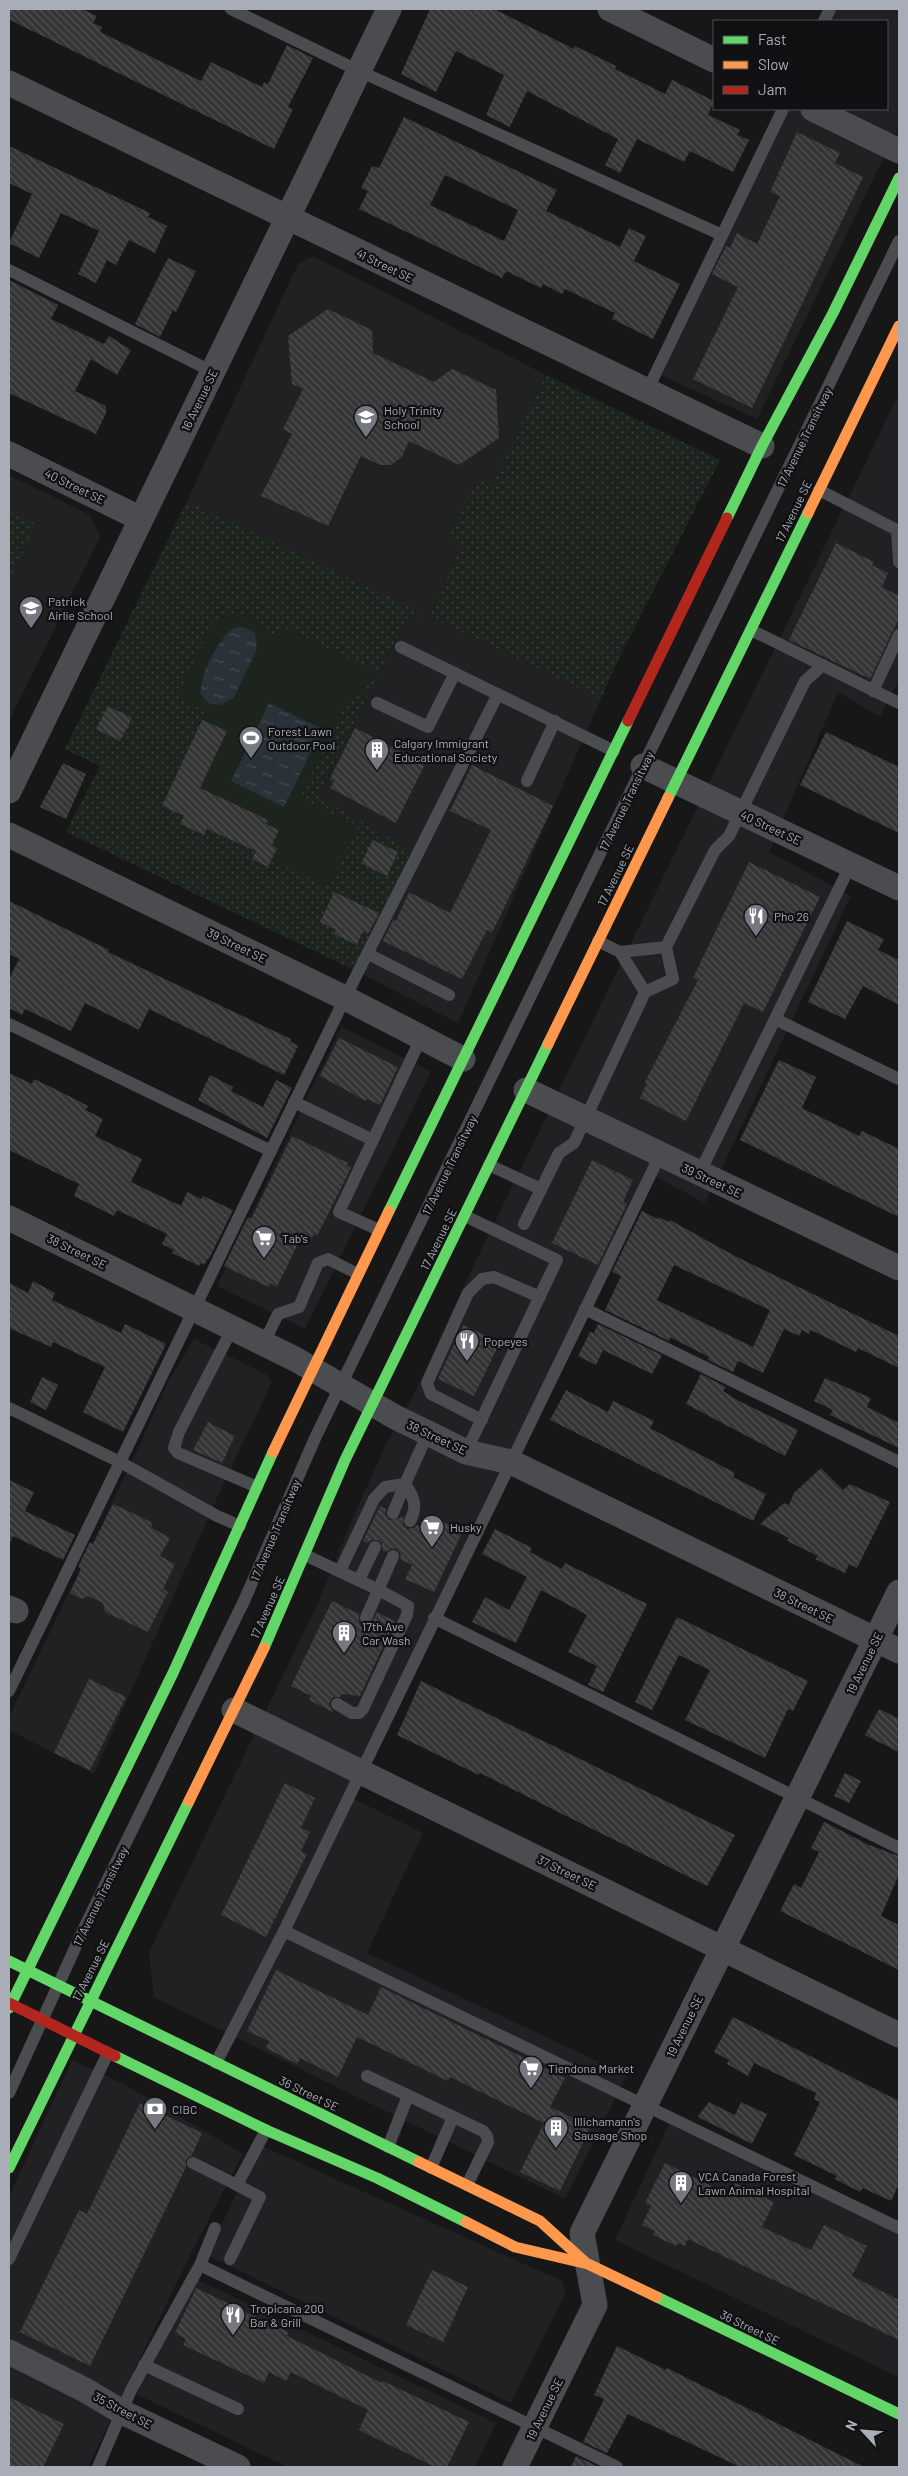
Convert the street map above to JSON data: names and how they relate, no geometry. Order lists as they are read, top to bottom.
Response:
{
  "streets": {
    "main road": ["17 Avenue SE", "36 Street SE"],
    "street": [
      "41 Street SE",
      "16 Avenue SE",
      "40 Street SE",
      "39 Street SE",
      "38 Street SE",
      "19 Avenue SE",
      "37 Street SE",
      "35 Street SE"
    ],
    "lane": ["17 Avenue Transitway"]
  },
  "crossings": [
    ["41 Street SE", "16 Avenue SE"],
    ["16 Avenue SE", "40 Street SE"],
    ["17 Avenue Transitway", "40 Street SE"],
    ["17 Avenue Transitway", "38 Street SE"],
    ["17 Avenue Transitway", "36 Street SE"],
    ["40 Street SE", "17 Avenue SE"],
    ["17 Avenue SE", "39 Street SE"],
    ["17 Avenue SE", "38 Street SE"],
    ["17 Avenue SE", "37 Street SE"],
    ["17 Avenue SE", "36 Street SE"],
    ["38 Street SE", "19 Avenue SE"],
    ["19 Avenue SE", "37 Street SE"],
    ["19 Avenue SE", "36 Street SE"]
  ],
  "places": {
    "school or university": ["Holy Trinity School", "Patrick Airlie School"],
    "sports": ["Forest Lawn Outdoor Pool"],
    "building": [
      "Calgary Immigrant Educational Society",
      "17th Ave Car Wash",
      "Illichamann's Sausage Shop",
      "VCA Canada Forest Lawn Animal Hospital"
    ],
    "restaurant": ["Pho 26", "Popeyes", "Tropicana 200 Bar & Grill"],
    "supermarket": ["Tab's", "Husky", "Tiendona Market"],
    "bank": ["CIBC"]
  },
  "legend": ["Fast", "Slow", "Jam"],
  "north": "top left"
}
